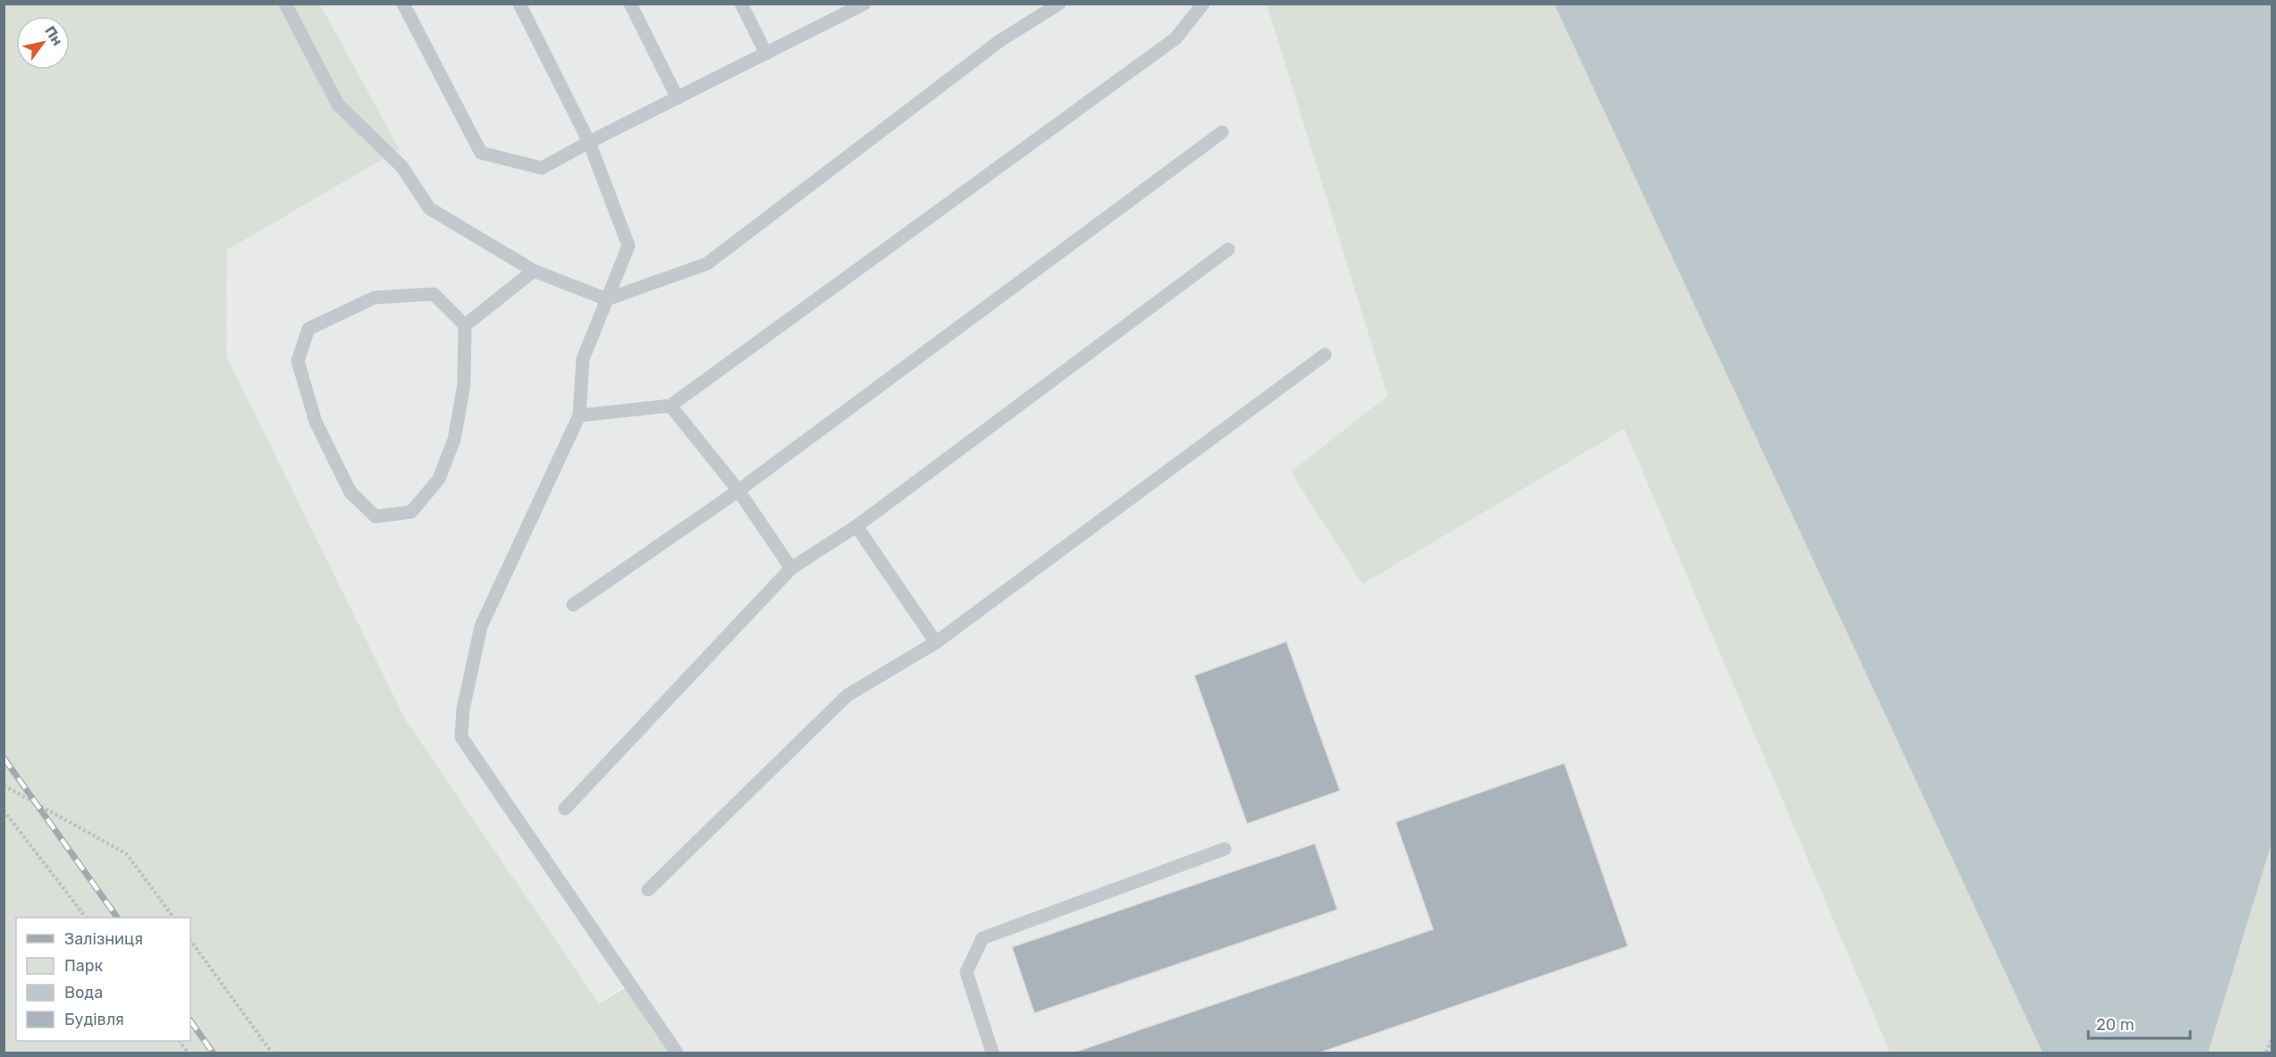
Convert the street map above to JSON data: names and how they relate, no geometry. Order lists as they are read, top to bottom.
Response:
{
  "legend": [
    "Залізниця",
    "Парк",
    "Вода",
    "Будівля"
  ],
  "scale_bar": "20 m",
  "north": "top right"
}
